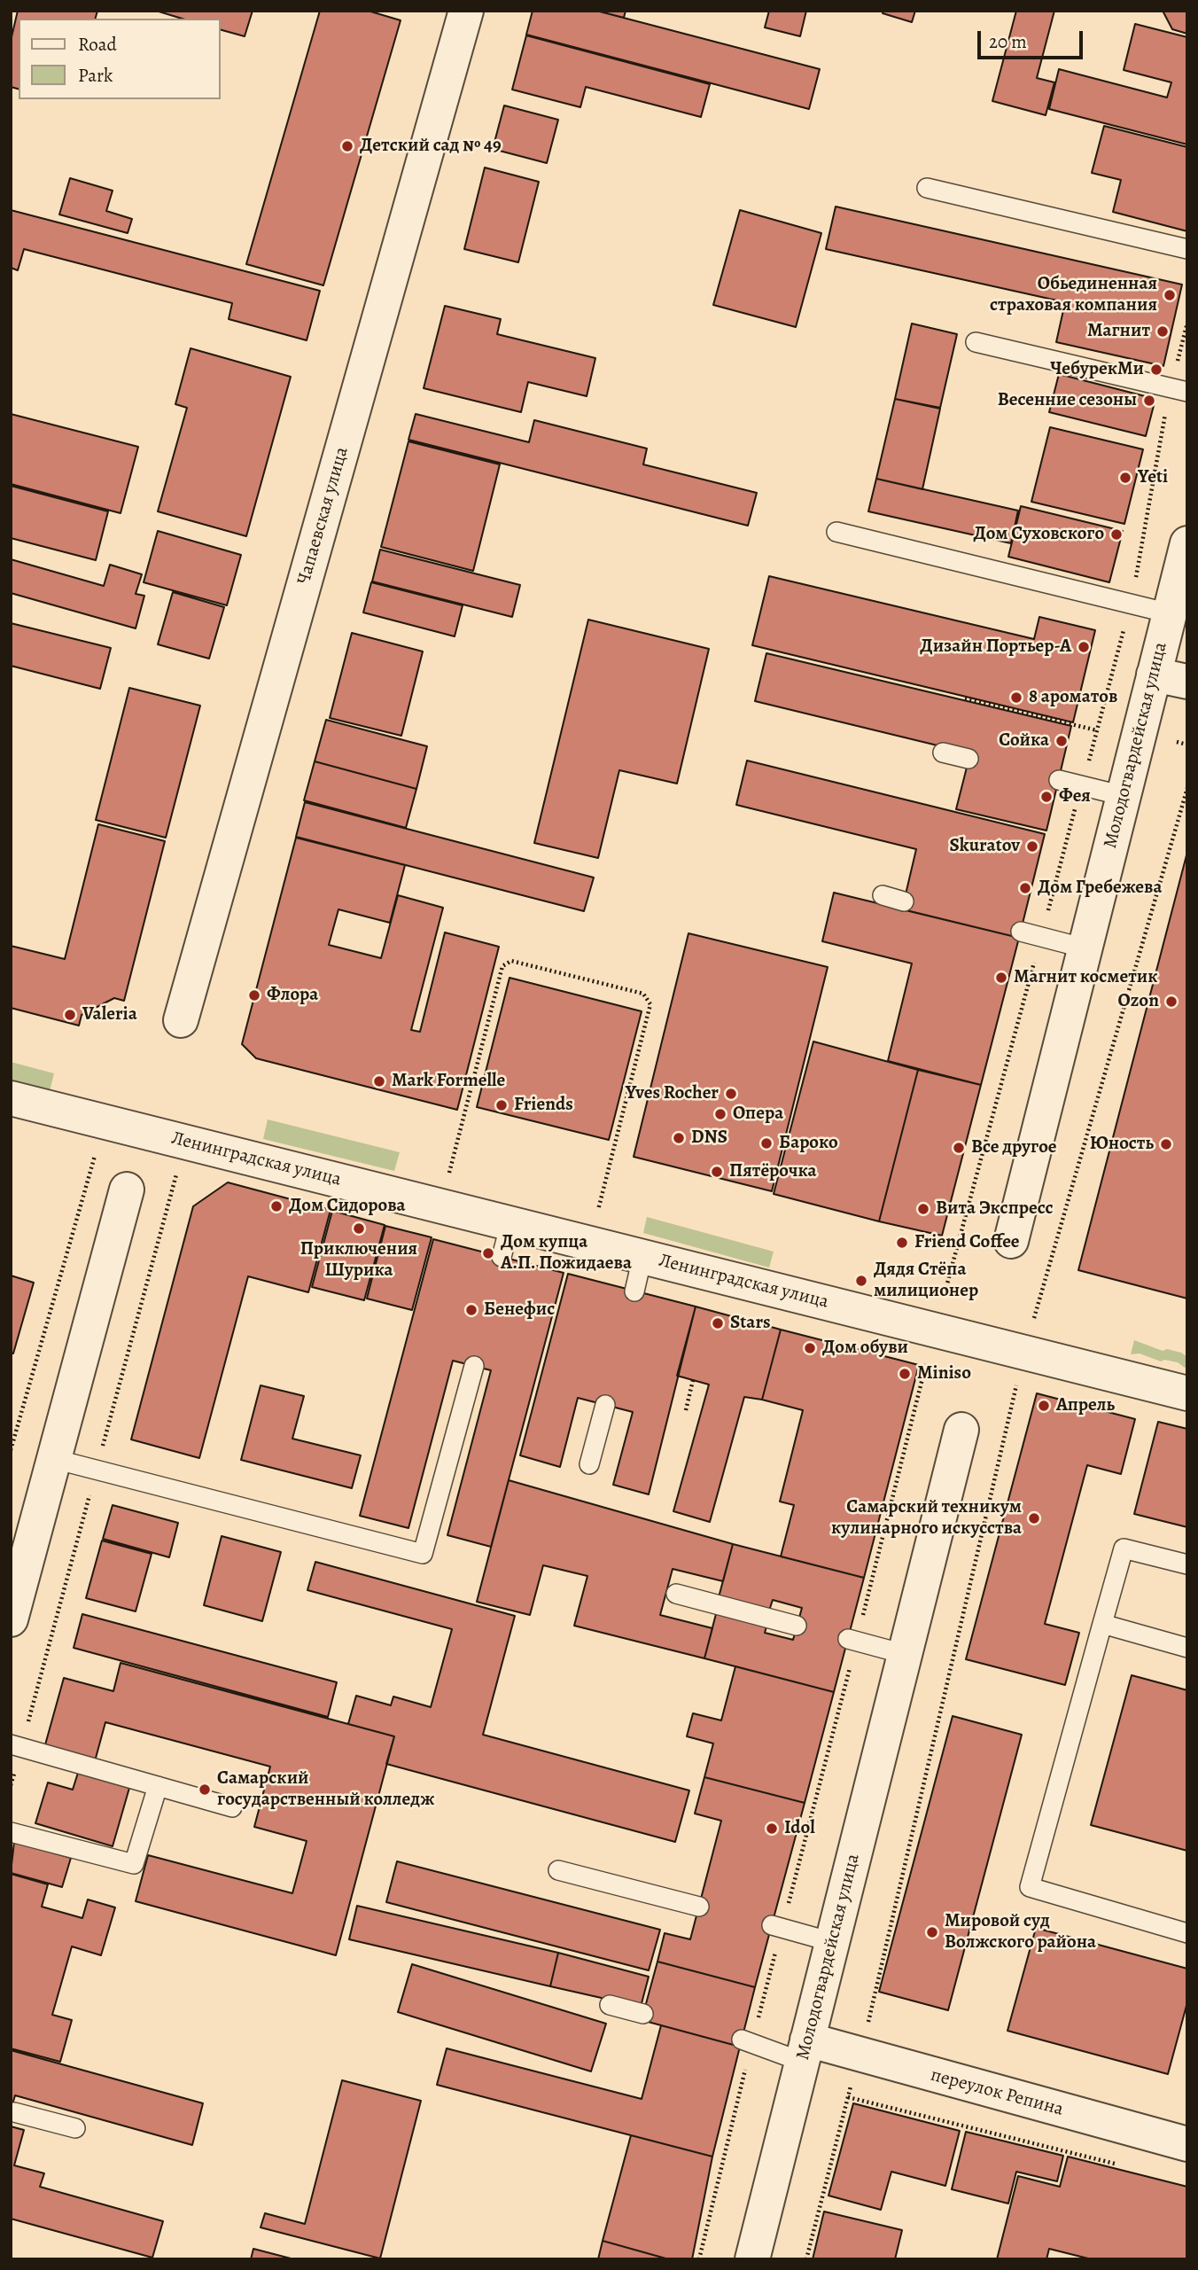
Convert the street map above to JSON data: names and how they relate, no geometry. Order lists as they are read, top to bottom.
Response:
{
  "streets": {
    "street": [
      "Чапаевская улица",
      "Молодогвардейская улица",
      "Ленинградская улица",
      "переулок Репина"
    ]
  },
  "crossings": [
    ["Молодогвардейская улица", "переулок Репина"]
  ],
  "places": [
    "Детский сад № 49",
    "Обьединенная страховая компания",
    "Магнит",
    "ЧебурекМи",
    "Весенние сезоны",
    "Yeti",
    "Дом Суховского",
    "Дизайн Портьер-А",
    "8 ароматов",
    "Сойка",
    "Фея",
    "Skuratov",
    "Дом Гребежева",
    "Магнит косметик",
    "Флора",
    "Ozon",
    "Valeria",
    "Mark Formelle",
    "Yves Rocher",
    "Friends",
    "Опера",
    "DNS",
    "Бароко",
    "Юность",
    "Все другое",
    "Пятёрочка",
    "Дом Сидорова",
    "Вита Экспресс",
    "Приключения Шурика",
    "Friend Coffee",
    "Дом купца А.П. Пожидаева",
    "Дядя Стёпа милиционер",
    "Бенефис",
    "Stars",
    "Дом обуви",
    "Miniso",
    "Апрель",
    "Самарский техникум кулинарного искусства",
    "Самарский государственный колледж",
    "Idol",
    "Мировой суд Волжского района"
  ],
  "legend": ["Road", "Park"],
  "scale_bar": "20 m"
}
